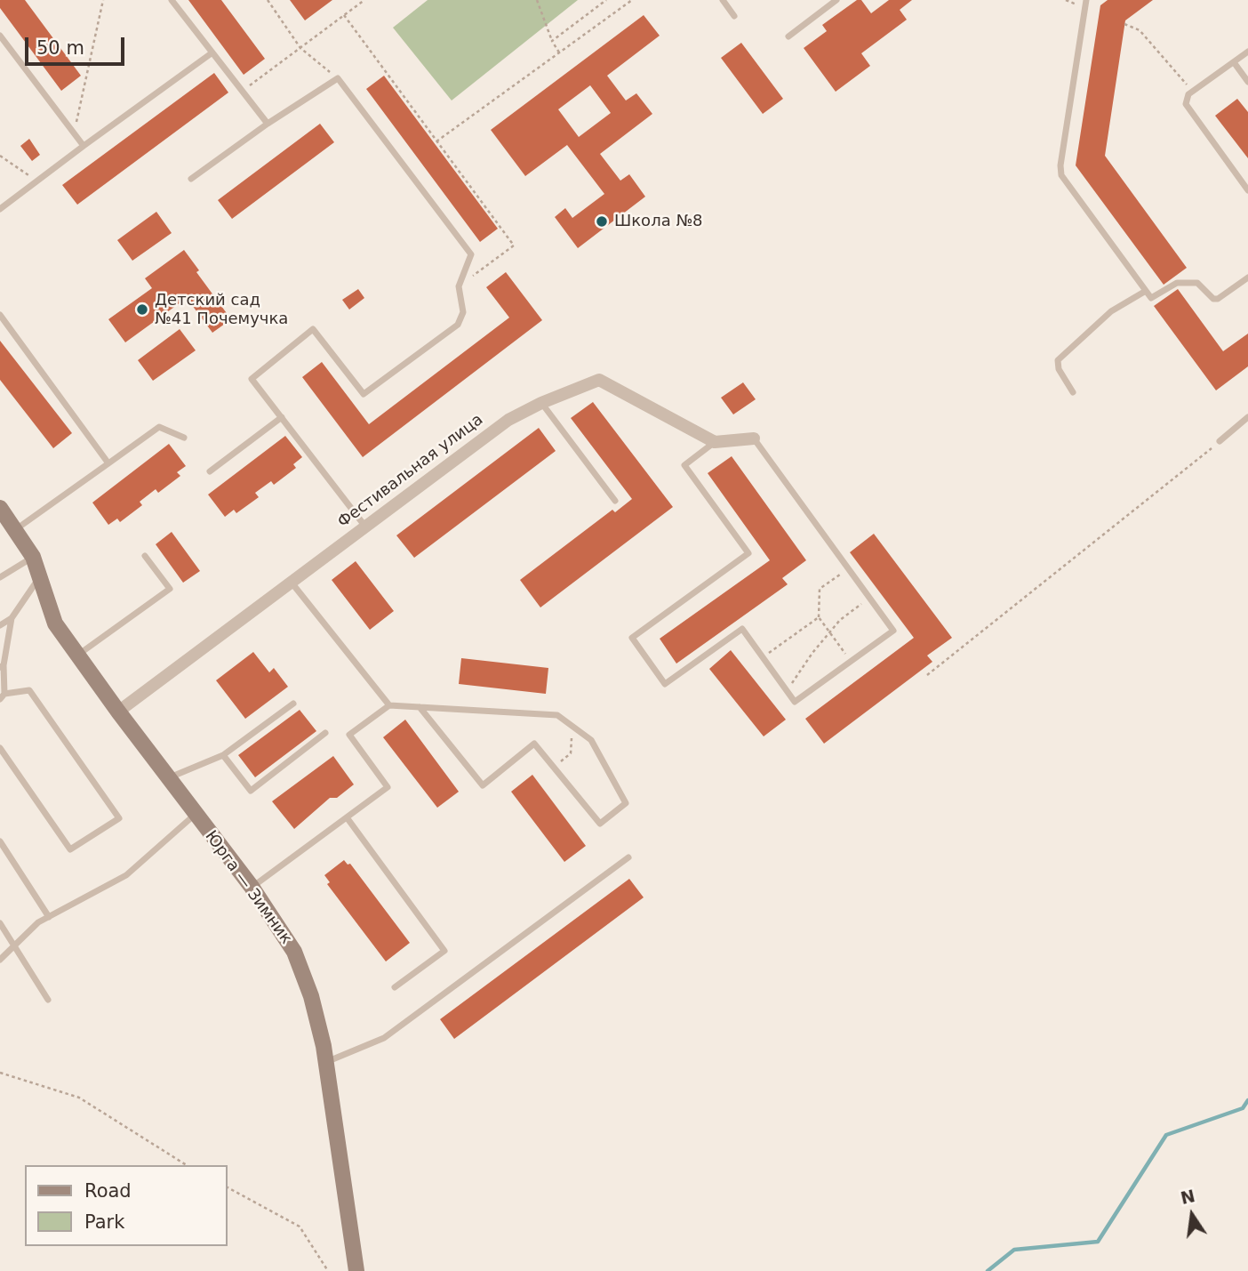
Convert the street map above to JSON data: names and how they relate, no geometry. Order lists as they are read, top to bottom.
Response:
{
  "streets": {
    "street": ["Фестивальная улица", "Юрга — Зимник"]
  },
  "crossings": [
    ["Фестивальная улица", "Юрга — Зимник"]
  ],
  "places": ["Школа №8", "Детский сад №41 Почемучка"],
  "legend": ["Road", "Park"],
  "scale_bar": "50 m",
  "north": "top"
}
